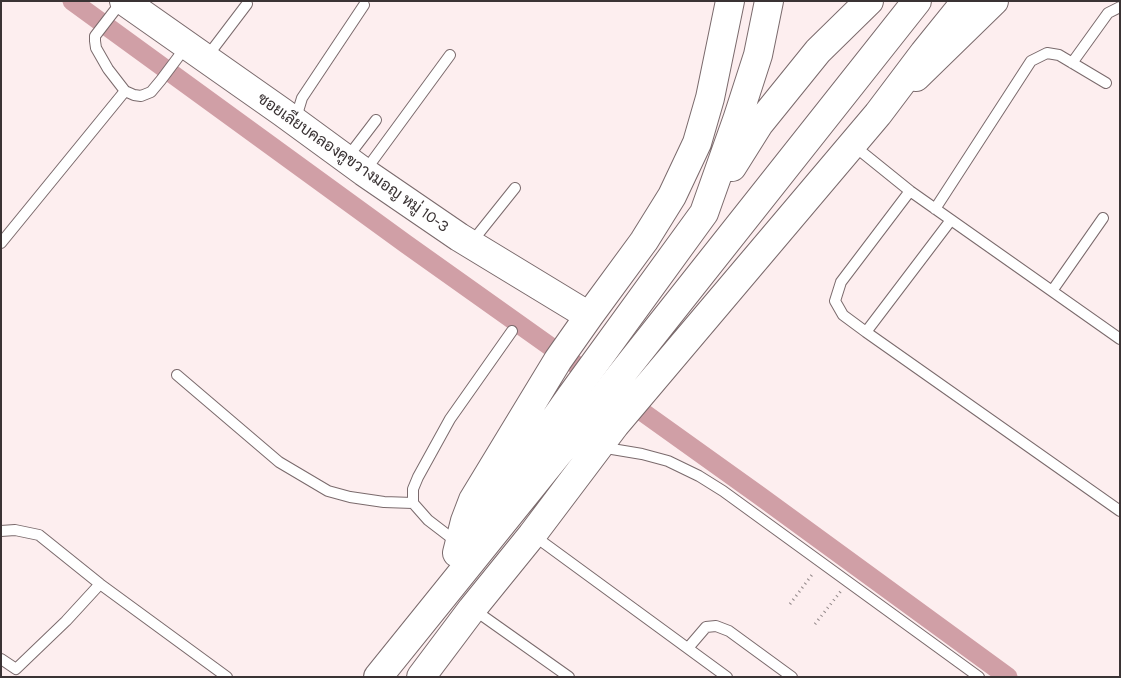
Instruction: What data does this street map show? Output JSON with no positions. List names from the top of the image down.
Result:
{
  "streets": {
    "main road": ["ซอยเลียบคลองคูขวางมอญ หมู่ 10-3"]
  }
}
